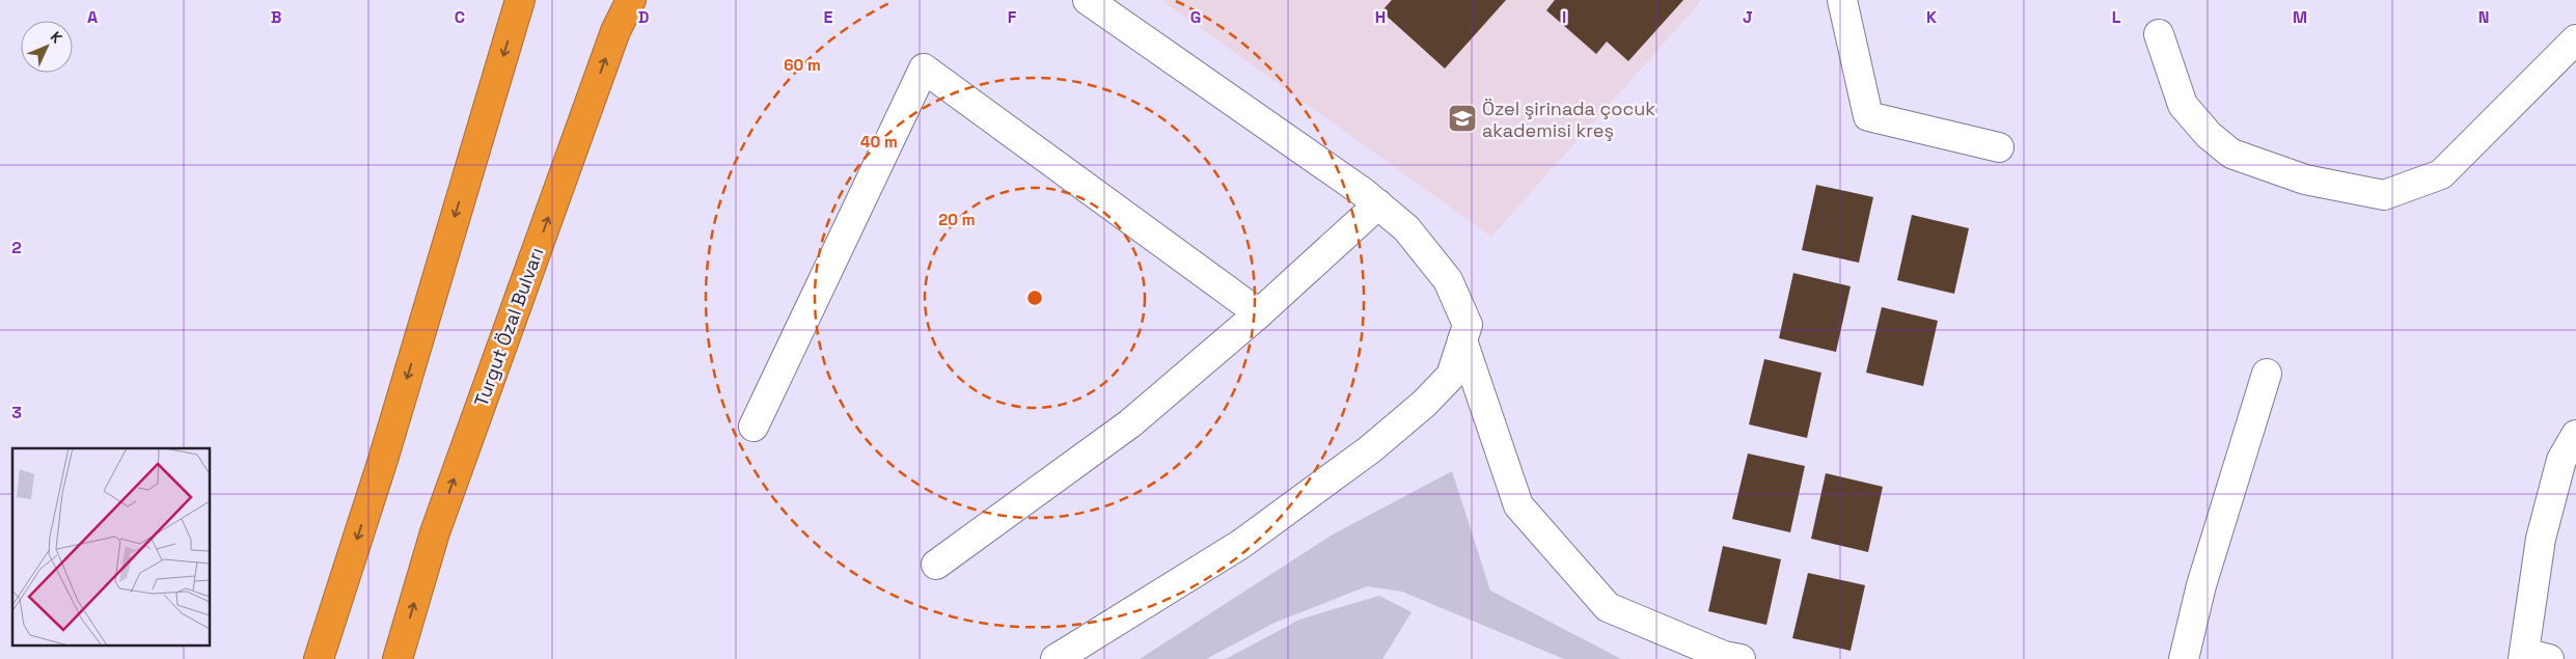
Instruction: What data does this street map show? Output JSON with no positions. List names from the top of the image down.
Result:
{
  "streets": {
    "highway": ["Turgut Özal Bulvarı"]
  },
  "places": {
    "school or university": ["Özel şirinada çocuk akademisi kreş"]
  },
  "north": "top right",
  "grid": {
    "columns": [
      "A",
      "B",
      "C",
      "D",
      "E",
      "F",
      "G",
      "H",
      "I",
      "J",
      "K",
      "L",
      "M",
      "N"
    ],
    "rows": ["2", "3"]
  },
  "rings": ["60 m", "40 m", "20 m"]
}
